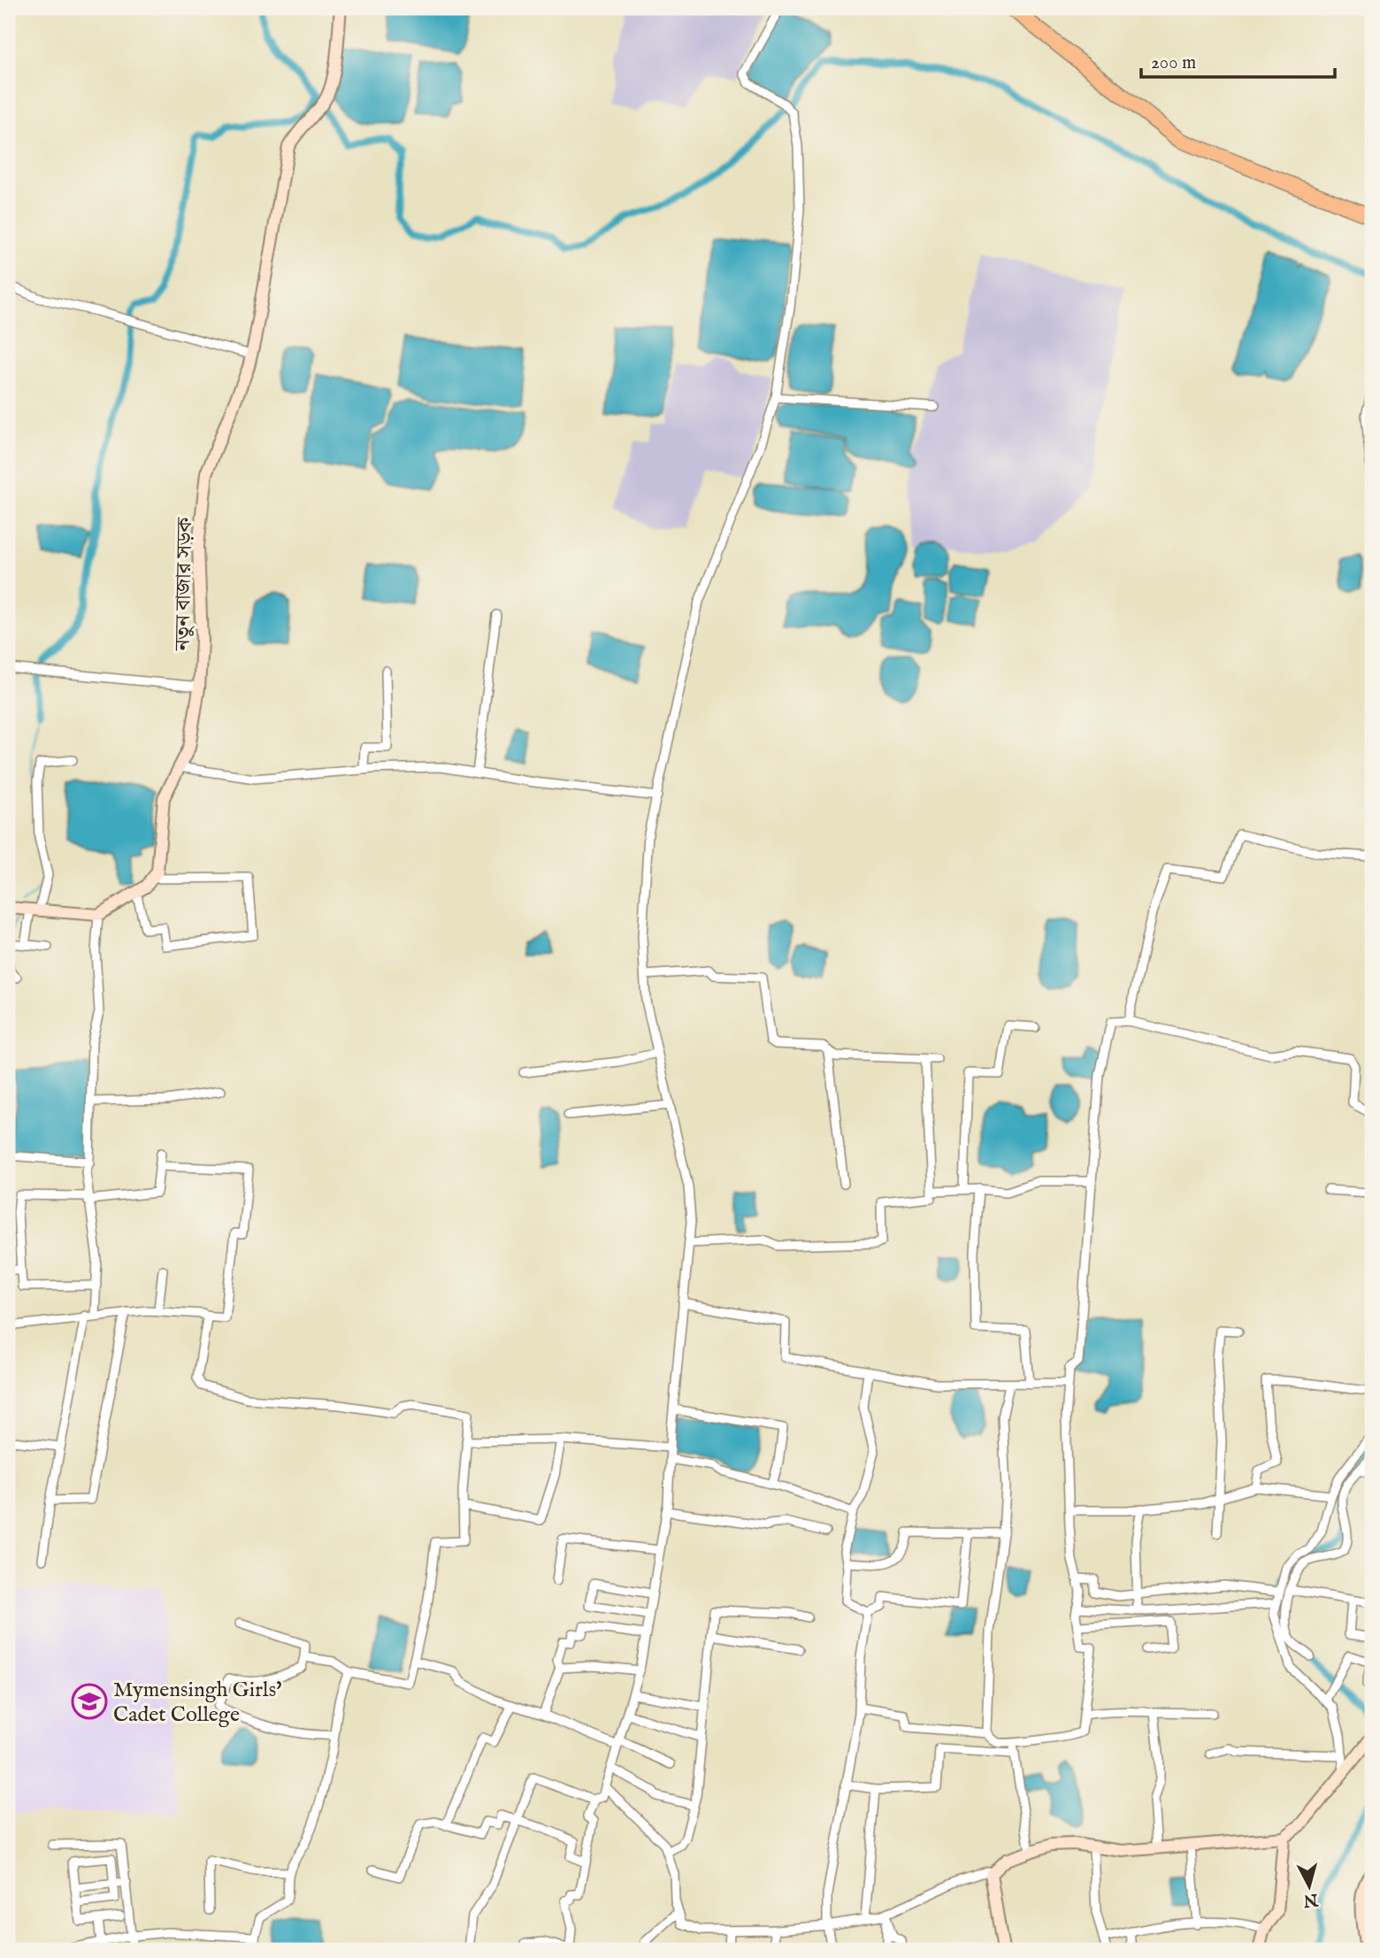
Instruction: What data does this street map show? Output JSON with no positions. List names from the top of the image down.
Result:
{
  "streets": {
    "street": ["নতুন বাজার সড়ক"]
  },
  "places": {
    "school or university": ["Mymensingh Girls' Cadet College"]
  },
  "scale_bar": "200 m",
  "north": "bottom"
}
